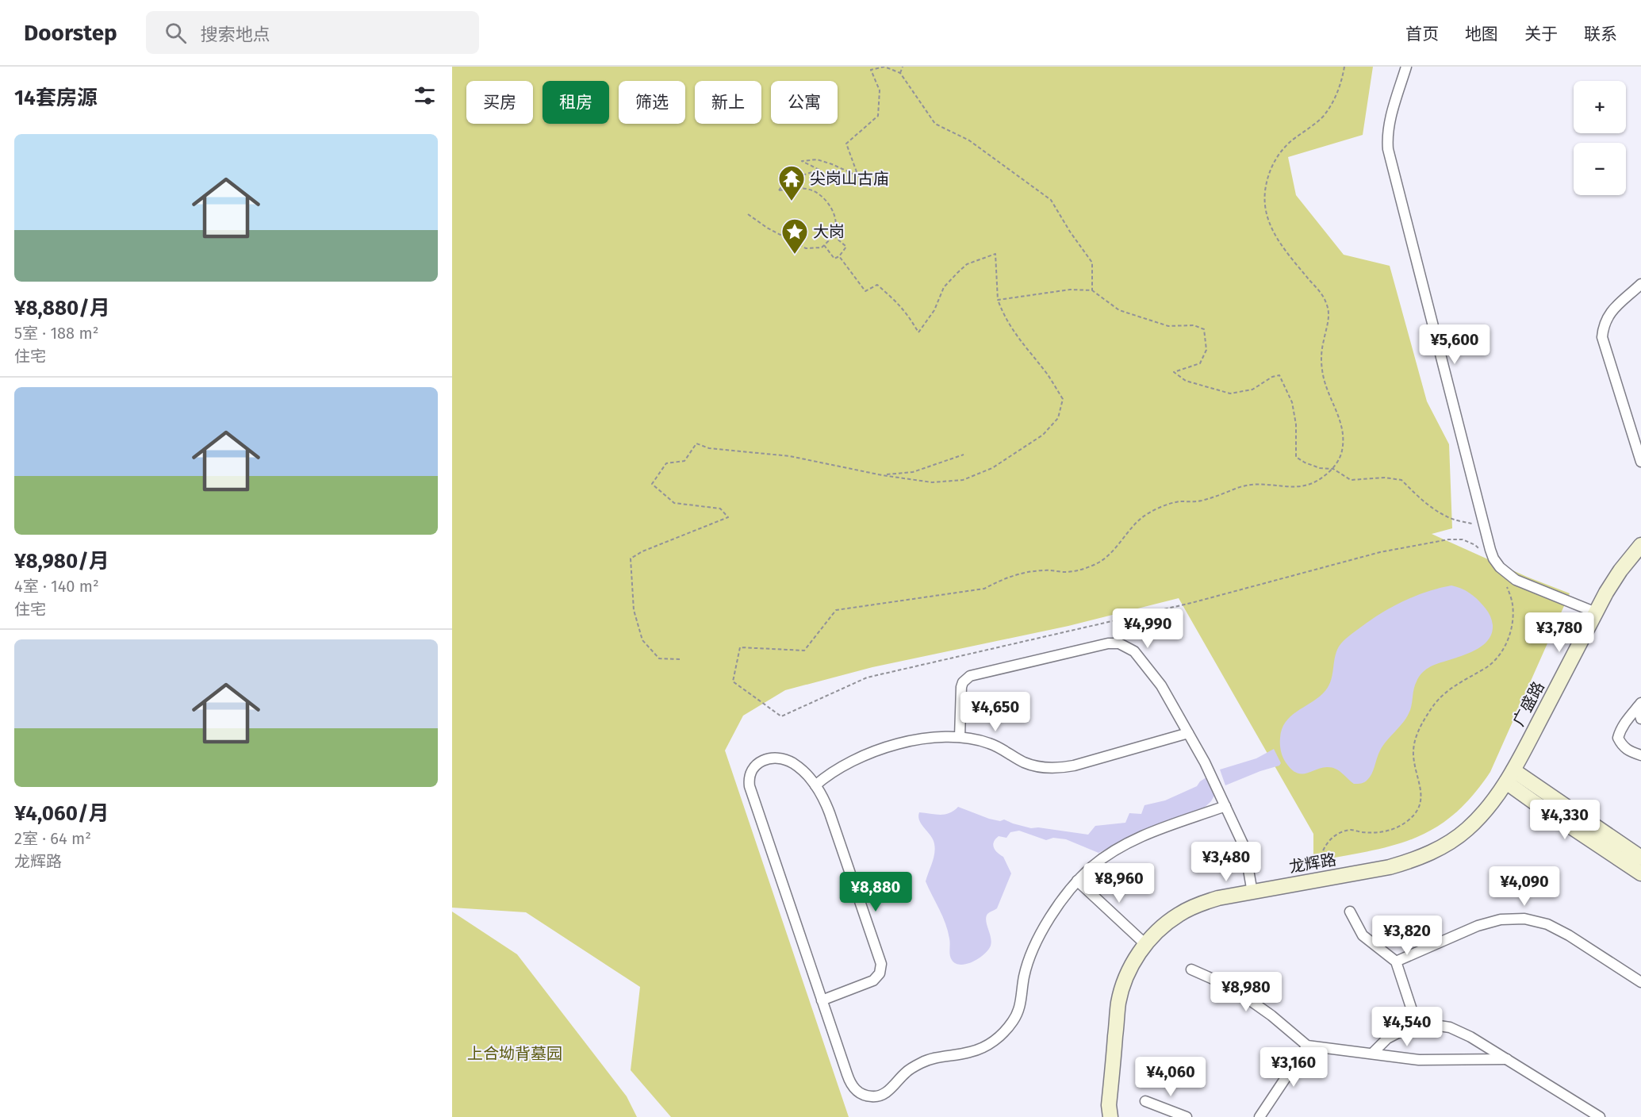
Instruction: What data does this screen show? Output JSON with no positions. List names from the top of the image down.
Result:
{
  "streets": {
    "street": ["广盛路", "龙辉路"]
  },
  "crossings": [
    ["广盛路", "龙辉路"]
  ],
  "parks": ["上合坳背墓园"],
  "places": {
    "temple": ["尖岗山古庙"],
    "place": ["大岗"]
  },
  "page": {
    "header": "Doorstep",
    "search": "搜索地点",
    "nav": [
      "首页",
      "地图",
      "关于",
      "联系"
    ],
    "heading": "14套房源",
    "map_buttons": ["+", "−"],
    "chip": [
      "买房",
      "租房",
      "筛选",
      "新上",
      "公寓"
    ],
    "list": [
      {
        "name": "¥8,880/月",
        "note": "5室 · 188 m² · 住宅"
      },
      {
        "name": "¥8,980/月",
        "note": "4室 · 140 m² · 住宅"
      },
      {
        "name": "¥4,060/月",
        "note": "2室 · 64 m² · 龙辉路"
      }
    ],
    "price": [
      "¥5,600",
      "¥4,990",
      "¥3,780",
      "¥4,650",
      "¥4,330",
      "¥3,480",
      "¥8,960",
      "¥4,090",
      "¥8,880",
      "¥3,820",
      "¥8,980",
      "¥4,540",
      "¥3,160",
      "¥4,060"
    ]
  }
}
